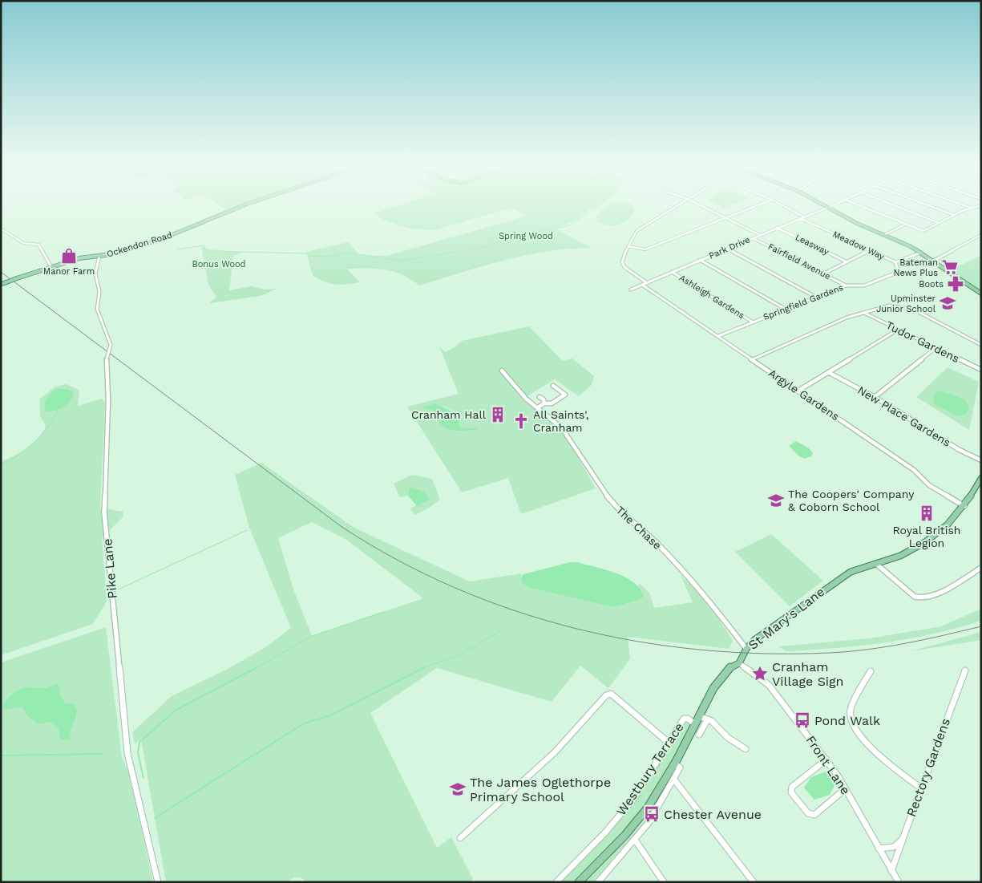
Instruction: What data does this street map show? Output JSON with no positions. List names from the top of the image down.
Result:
{
  "streets": {
    "main road": ["Ockendon Road", "St Mary's Lane"],
    "street": [
      "Leasway",
      "Meadow Way",
      "Park Drive",
      "Fairfield Avenue",
      "Ashleigh Gardens",
      "Springfield Gardens",
      "Tudor Gardens",
      "Argyle Gardens",
      "New Place Gardens",
      "The Chase",
      "Pike Lane",
      "Front Lane",
      "Rectory Gardens",
      "Westbury Terrace"
    ]
  },
  "crossings": [
    ["Ockendon Road", "Pike Lane"],
    ["Leasway", "Park Drive"],
    ["Meadow Way", "Park Drive"],
    ["Meadow Way", "Springfield Gardens"],
    ["Park Drive", "Fairfield Avenue"],
    ["Park Drive", "Ashleigh Gardens"],
    ["Park Drive", "Argyle Gardens"],
    ["Fairfield Avenue", "Springfield Gardens"],
    ["Ashleigh Gardens", "Springfield Gardens"],
    ["Springfield Gardens", "Argyle Gardens"],
    ["Argyle Gardens", "St Mary's Lane"],
    ["The Chase", "St Mary's Lane"],
    ["St Mary's Lane", "Front Lane"],
    ["St Mary's Lane", "Westbury Terrace"],
    ["Front Lane", "Rectory Gardens"]
  ],
  "parks": ["Spring Wood", "Bonus Wood"],
  "places": {
    "shop": ["Manor Farm"],
    "supermarket": ["Bateman News Plus"],
    "pharmacy": ["Boots"],
    "school or university": ["Upminster Junior School", "The Coopers' Company & Coborn School", "The James Oglethorpe Primary School"],
    "building": ["Cranham Hall", "Royal British Legion"],
    "church": ["All Saints', Cranham"],
    "place": ["Cranham Village Sign"],
    "bus stop": ["Pond Walk", "Chester Avenue"]
  }
}
